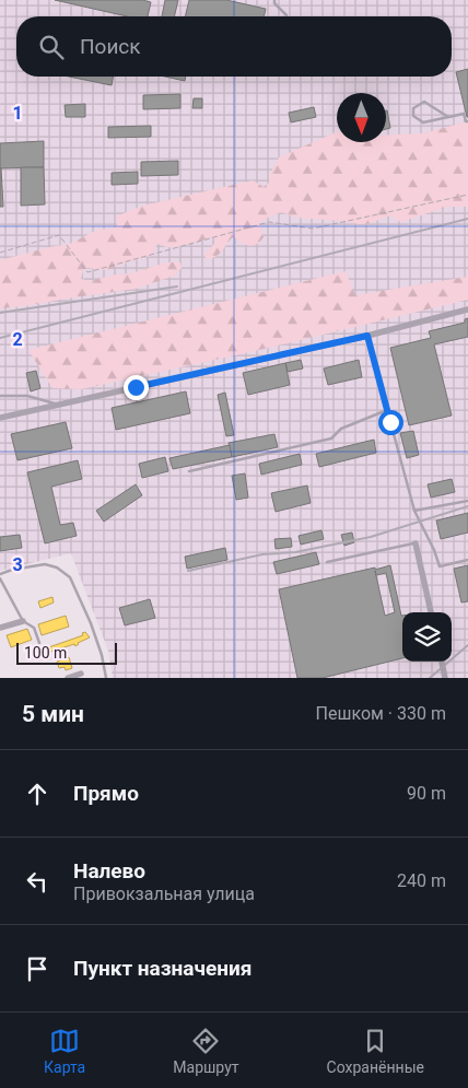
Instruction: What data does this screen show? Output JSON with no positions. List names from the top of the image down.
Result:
{
  "scale_bar": "100 m",
  "north": "bottom",
  "page": {
    "search": "Поиск",
    "scale": "100 m",
    "heading": ["5 мин", "Пешком · 330 m"],
    "list": [
      ["Прямо", "90 m"],
      ["Налево", "Привокзальная улица", "240 m"],
      "Пункт назначения"
    ],
    "nav": ["Карта", "Маршрут", "Сохранённые"]
  },
  "grid": {
    "rows": ["1", "2", "3"]
  }
}
